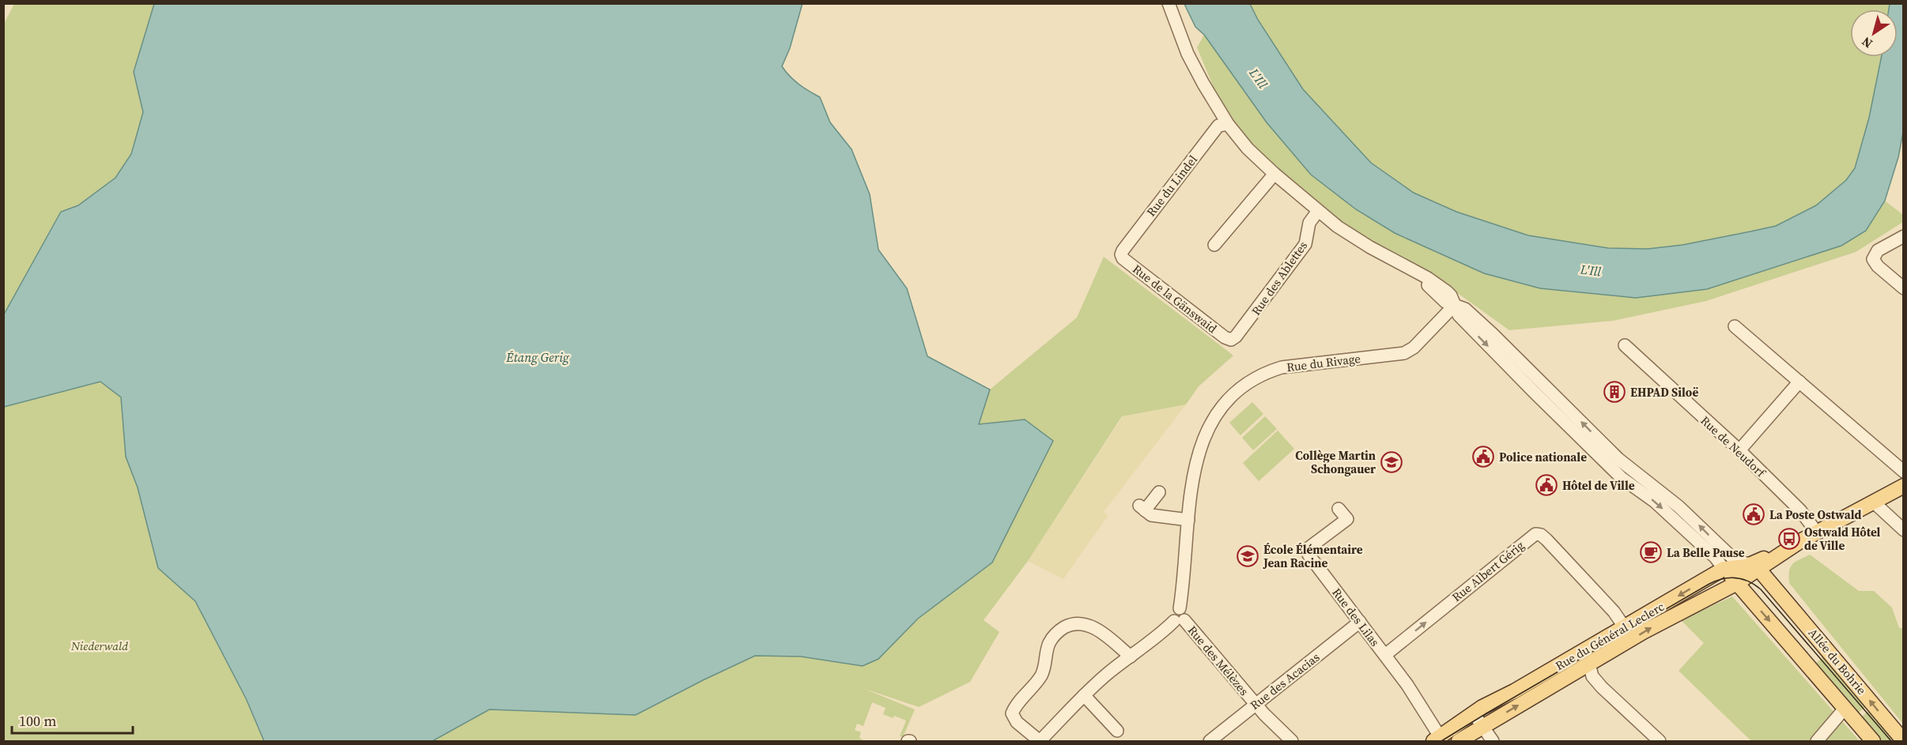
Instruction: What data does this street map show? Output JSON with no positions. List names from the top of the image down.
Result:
{
  "streets": {
    "main road": ["Rue du Général Leclerc", "Allée du Bohrie"],
    "street": [
      "Rue du Lindel",
      "Rue des Ablettes",
      "Rue de la Gänswaid",
      "Rue du Rivage",
      "Rue de Neudorf",
      "Rue Albert Gérig",
      "Rue des Lilas",
      "Rue des Mélèzes",
      "Rue des Acacias"
    ]
  },
  "crossings": [
    ["Rue du Lindel", "Rue de la Gänswaid"],
    ["Rue des Ablettes", "Rue de la Gänswaid"],
    ["Rue du Rivage", "Rue des Mélèzes"],
    ["Rue de Neudorf", "Rue du Général Leclerc"],
    ["Rue Albert Gérig", "Rue des Lilas"],
    ["Rue Albert Gérig", "Rue du Général Leclerc"],
    ["Rue des Lilas", "Rue du Général Leclerc"],
    ["Rue des Lilas", "Rue des Acacias"],
    ["Rue du Général Leclerc", "Allée du Bohrie"],
    ["Rue des Mélèzes", "Rue des Acacias"]
  ],
  "water": ["L'Ill", "Étang Gerig"],
  "parks": ["Niederwald"],
  "places": {
    "building": ["EHPAD Siloë"],
    "public building": ["Police nationale", "Hôtel de Ville", "La Poste Ostwald"],
    "school or university": ["Collège Martin Schongauer", "École Élémentaire Jean Racine"],
    "bus stop": ["Ostwald Hôtel de Ville"],
    "cafe": ["La Belle Pause"]
  },
  "scale_bar": "100 m",
  "north": "bottom left"
}
